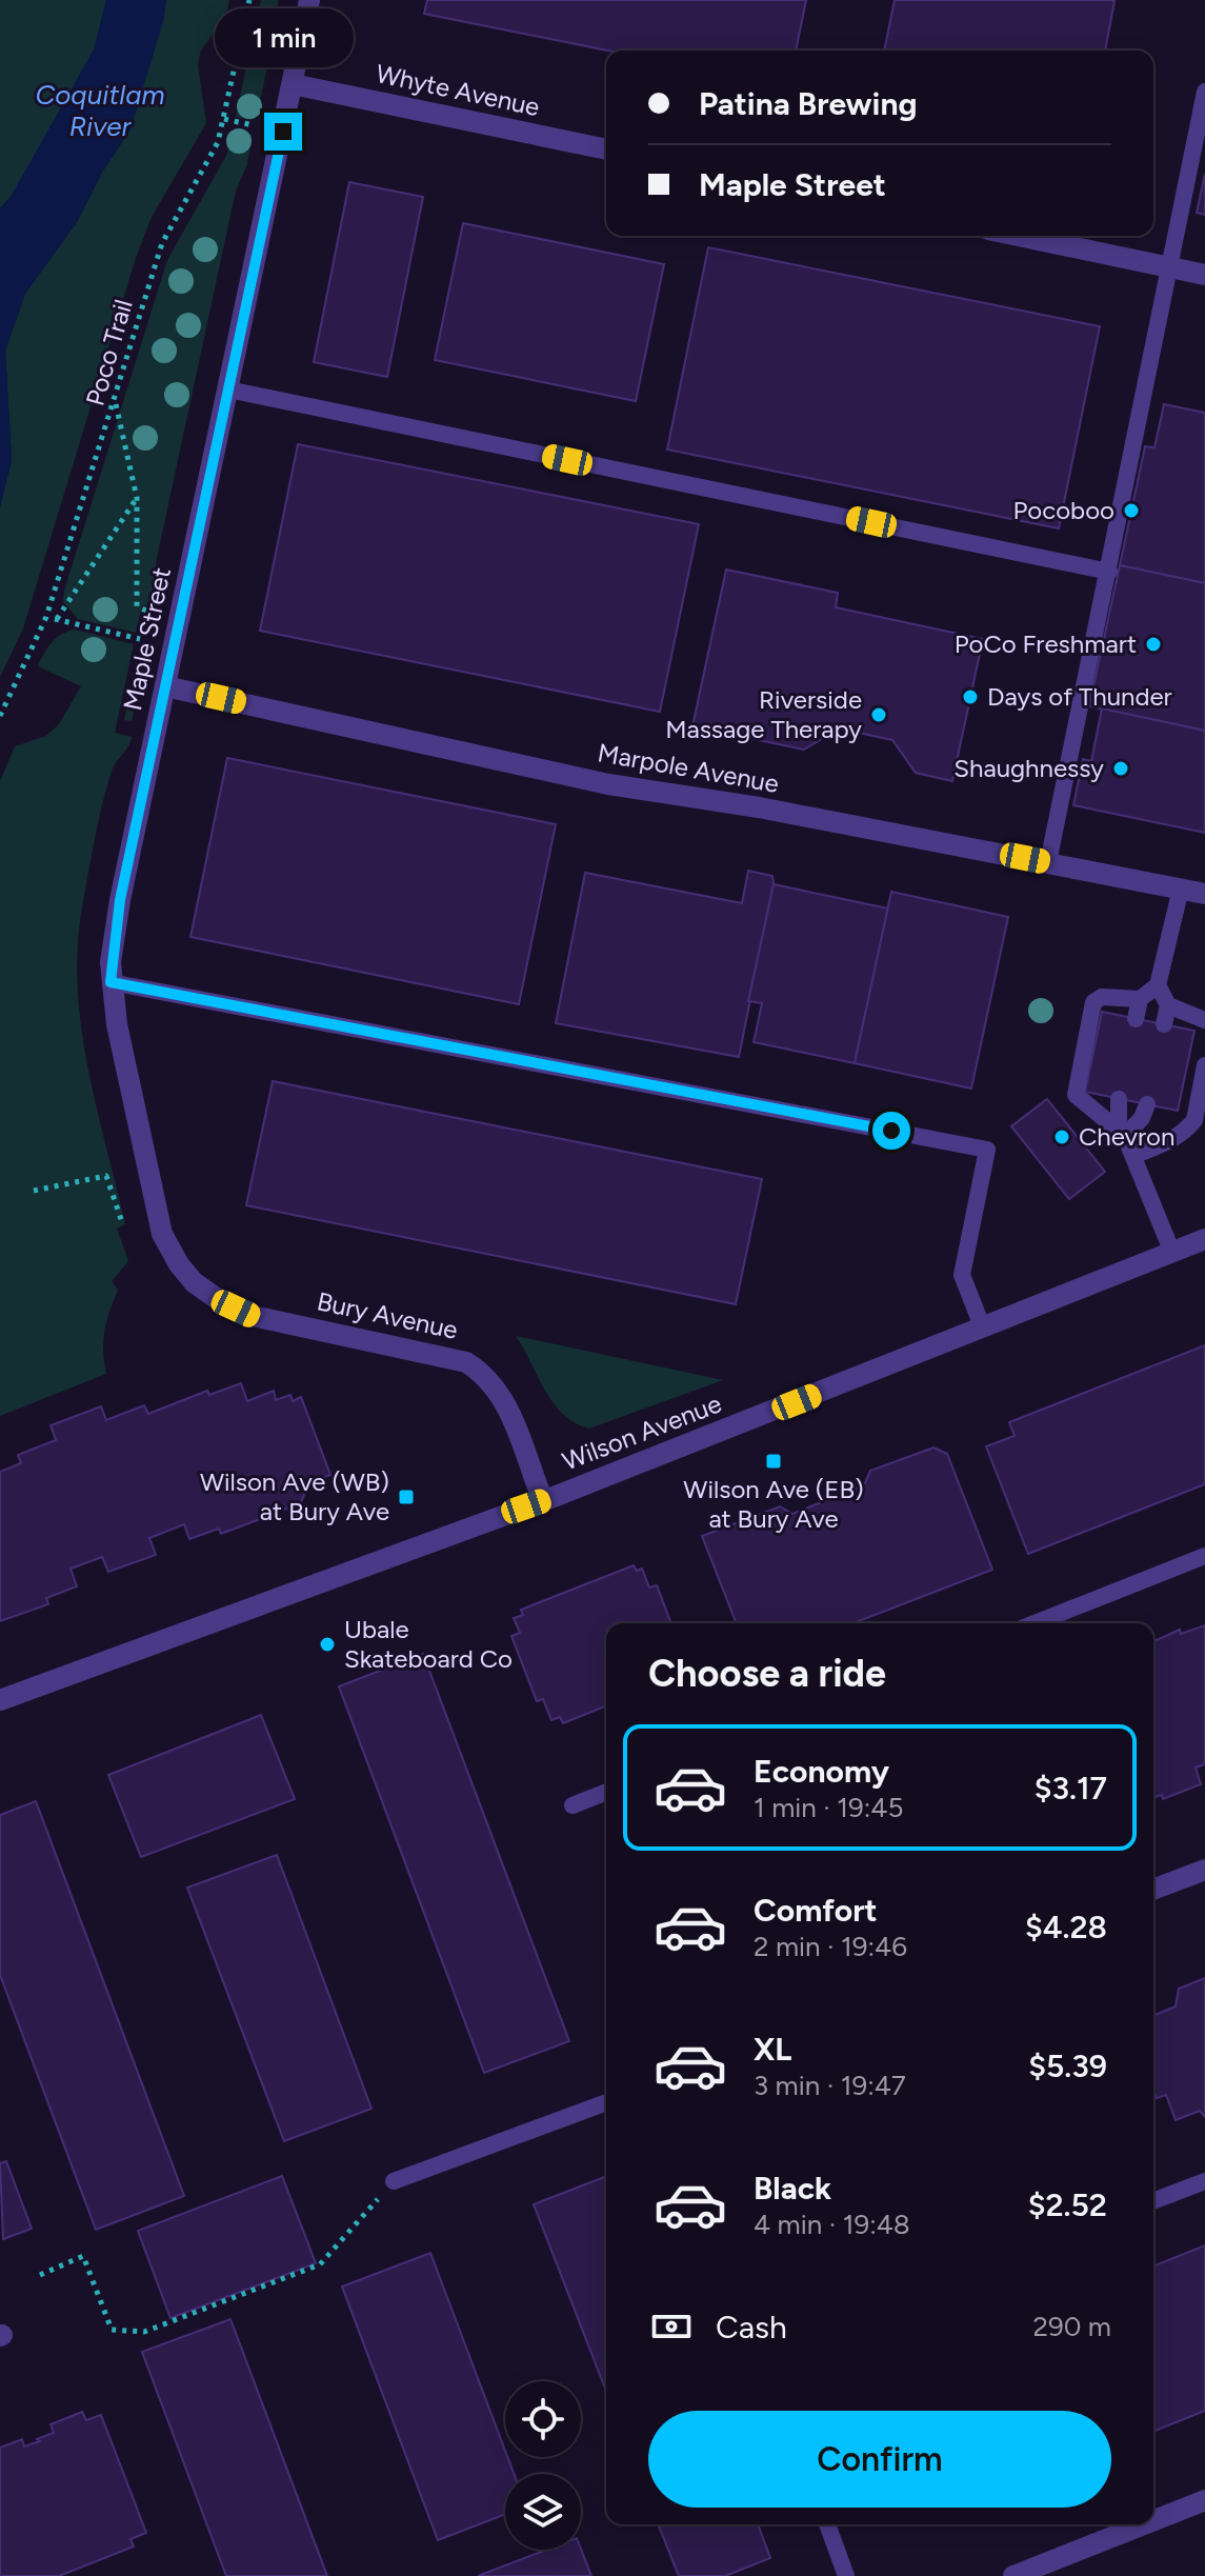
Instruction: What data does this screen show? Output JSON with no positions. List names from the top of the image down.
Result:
{
  "streets": {
    "street": [
      "Whyte Avenue",
      "Maple Street",
      "Marpole Avenue",
      "Bury Avenue",
      "Wilson Avenue"
    ],
    "path": ["Poco Trail"]
  },
  "crossings": [
    ["Whyte Avenue", "Maple Street"],
    ["Maple Street", "Marpole Avenue"],
    ["Maple Street", "Bury Avenue"],
    ["Bury Avenue", "Wilson Avenue"]
  ],
  "water": ["Coquitlam River"],
  "places": {
    "other": [
      "Pocoboo",
      "PoCo Freshmart",
      "Days of Thunder",
      "Riverside Massage Therapy",
      "Shaughnessy",
      "Chevron",
      "Ubale Skateboard Co"
    ],
    "transit": ["Wilson Ave (EB) at Bury Ave", "Wilson Ave (WB) at Bury Ave"]
  },
  "page": {
    "bubble": "1 min",
    "banner": ["Patina Brewing", "Maple Street"],
    "heading": "Choose a ride",
    "list": [
      {
        "name": "Economy",
        "note": "1 min · 19:45",
        "value": "$3.17"
      },
      {
        "name": "Comfort",
        "note": "2 min · 19:46",
        "value": "$4.28"
      },
      {
        "name": "XL",
        "note": "3 min · 19:47",
        "value": "$5.39"
      },
      {
        "name": "Black",
        "note": "4 min · 19:48",
        "value": "$2.52"
      }
    ],
    "pay": ["Cash", "290 m"],
    "buttons": "Confirm"
  }
}
